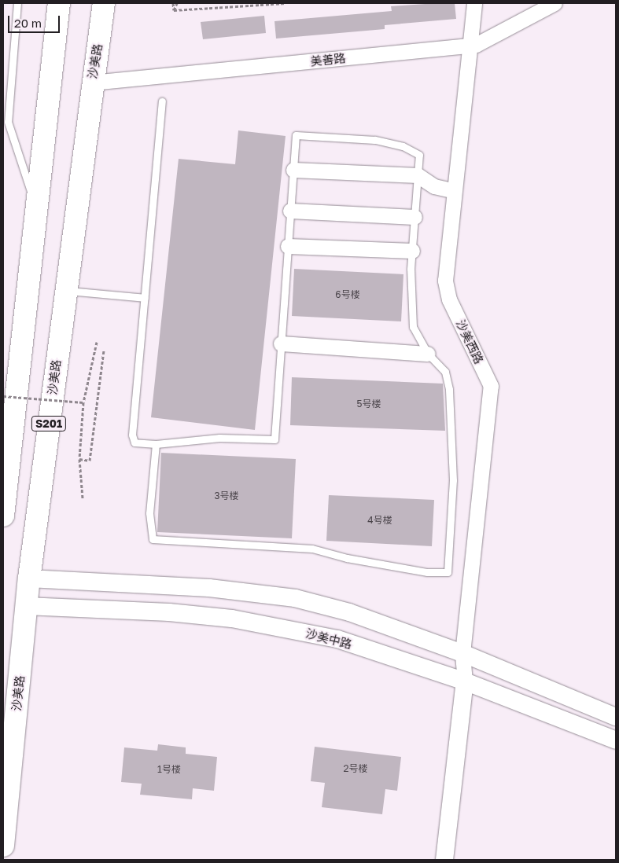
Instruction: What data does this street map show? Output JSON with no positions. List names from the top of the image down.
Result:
{
  "streets": {
    "main road": ["沙美路", "S201"],
    "street": ["美善路", "沙美西路", "沙美中路"]
  },
  "crossings": [
    ["美善路", "沙美路"],
    ["美善路", "沙美西路"],
    ["沙美路", "沙美中路"],
    ["沙美西路", "沙美中路"]
  ],
  "house_numbers": [
    "6号楼",
    "5号楼",
    "3号楼",
    "4号楼",
    "2号楼",
    "1号楼"
  ],
  "scale_bar": "20 m"
}
